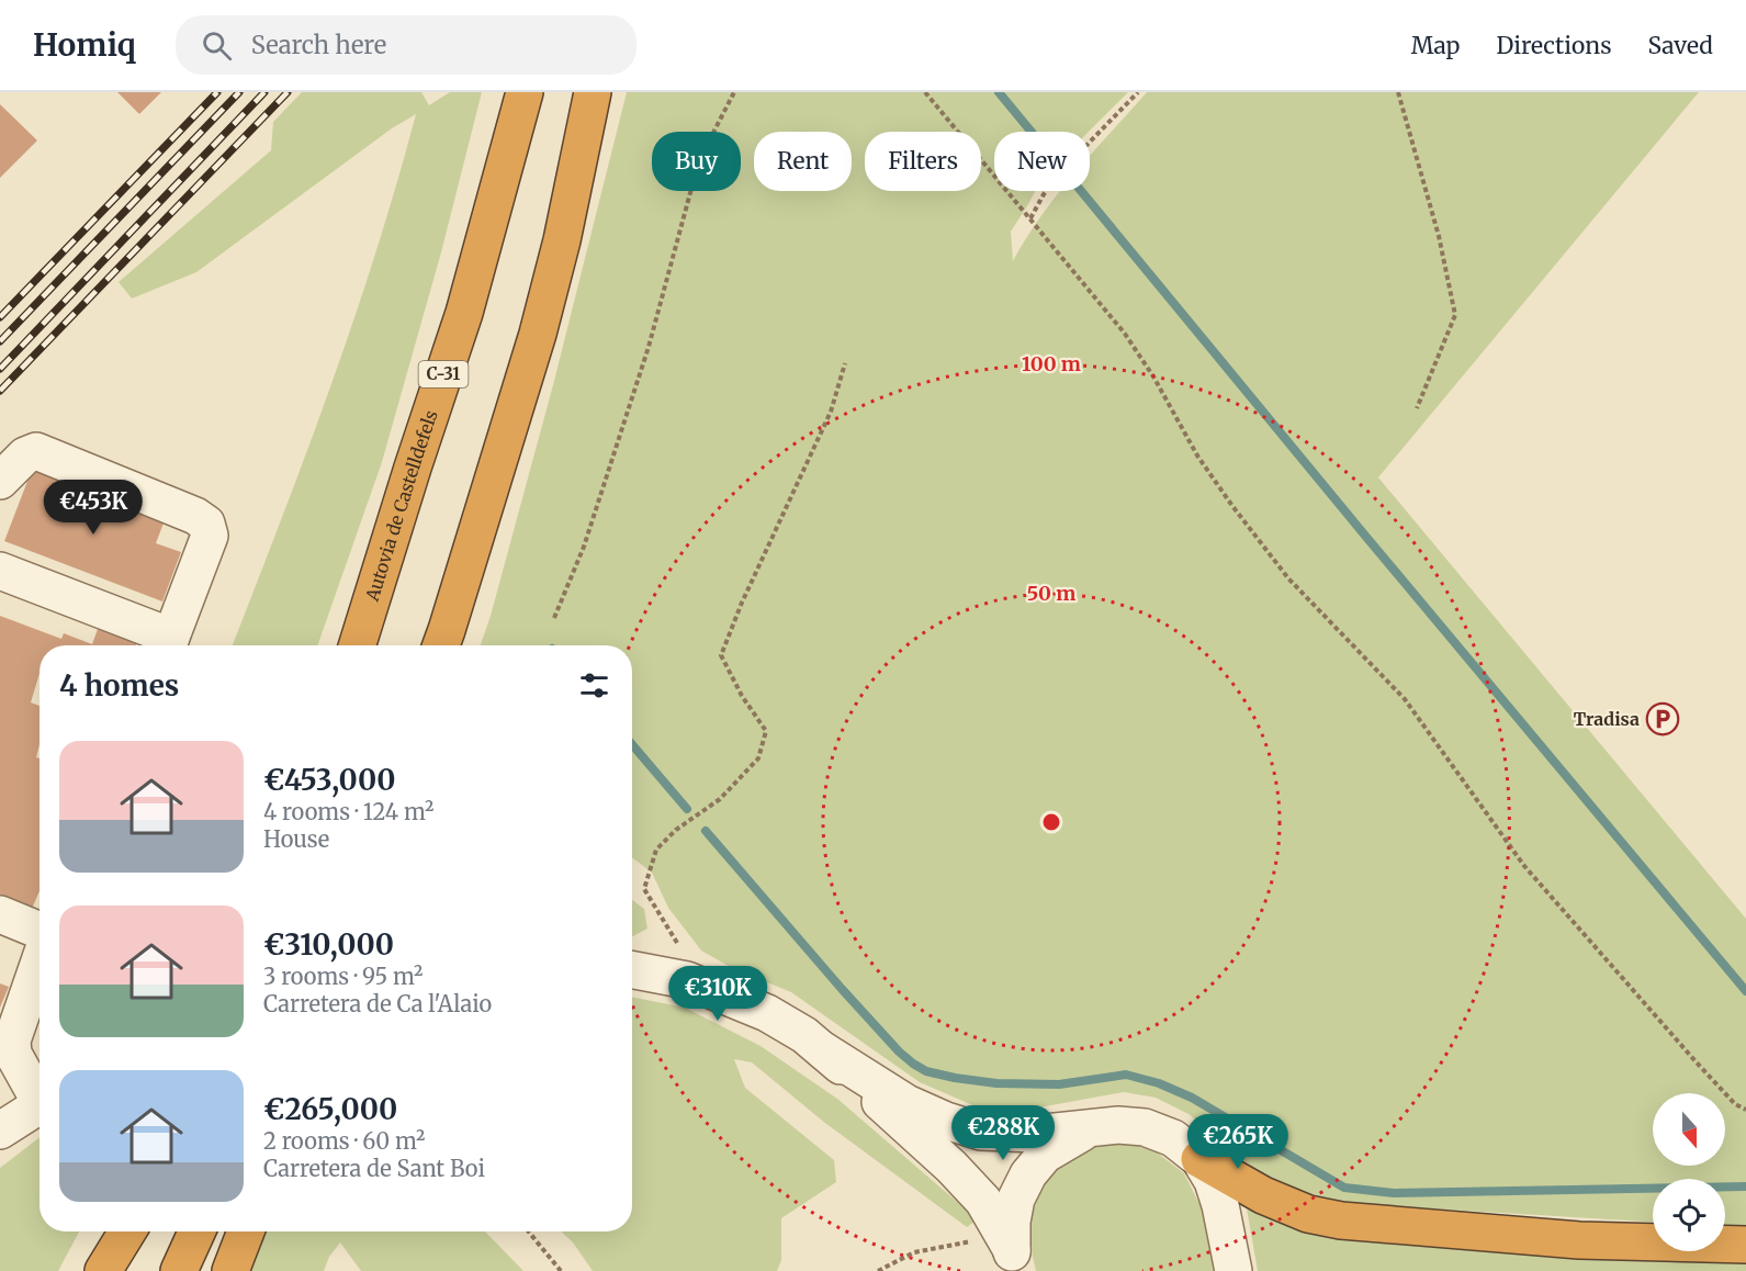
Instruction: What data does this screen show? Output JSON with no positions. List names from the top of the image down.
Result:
{
  "streets": {
    "highway": ["C-31", "Autovia de Castelldefels"]
  },
  "places": {
    "parking": ["Tradisa"]
  },
  "north": "bottom",
  "page": {
    "header": "Homiq",
    "search": "Search here",
    "nav": ["Map", "Directions", "Saved"],
    "chip": [
      "Buy",
      "Rent",
      "Filters",
      "New"
    ],
    "price": [
      "€453K",
      "€310K",
      "€288K",
      "€265K"
    ],
    "heading": "4 homes",
    "list": [
      {
        "name": "€453,000",
        "note": "4 rooms · 124 m² · House"
      },
      {
        "name": "€310,000",
        "note": "3 rooms · 95 m² · Carretera de Ca l'Alaio"
      },
      {
        "name": "€265,000",
        "note": "2 rooms · 60 m² · Carretera de Sant Boi"
      }
    ]
  },
  "rings": ["100 m", "50 m"]
}
